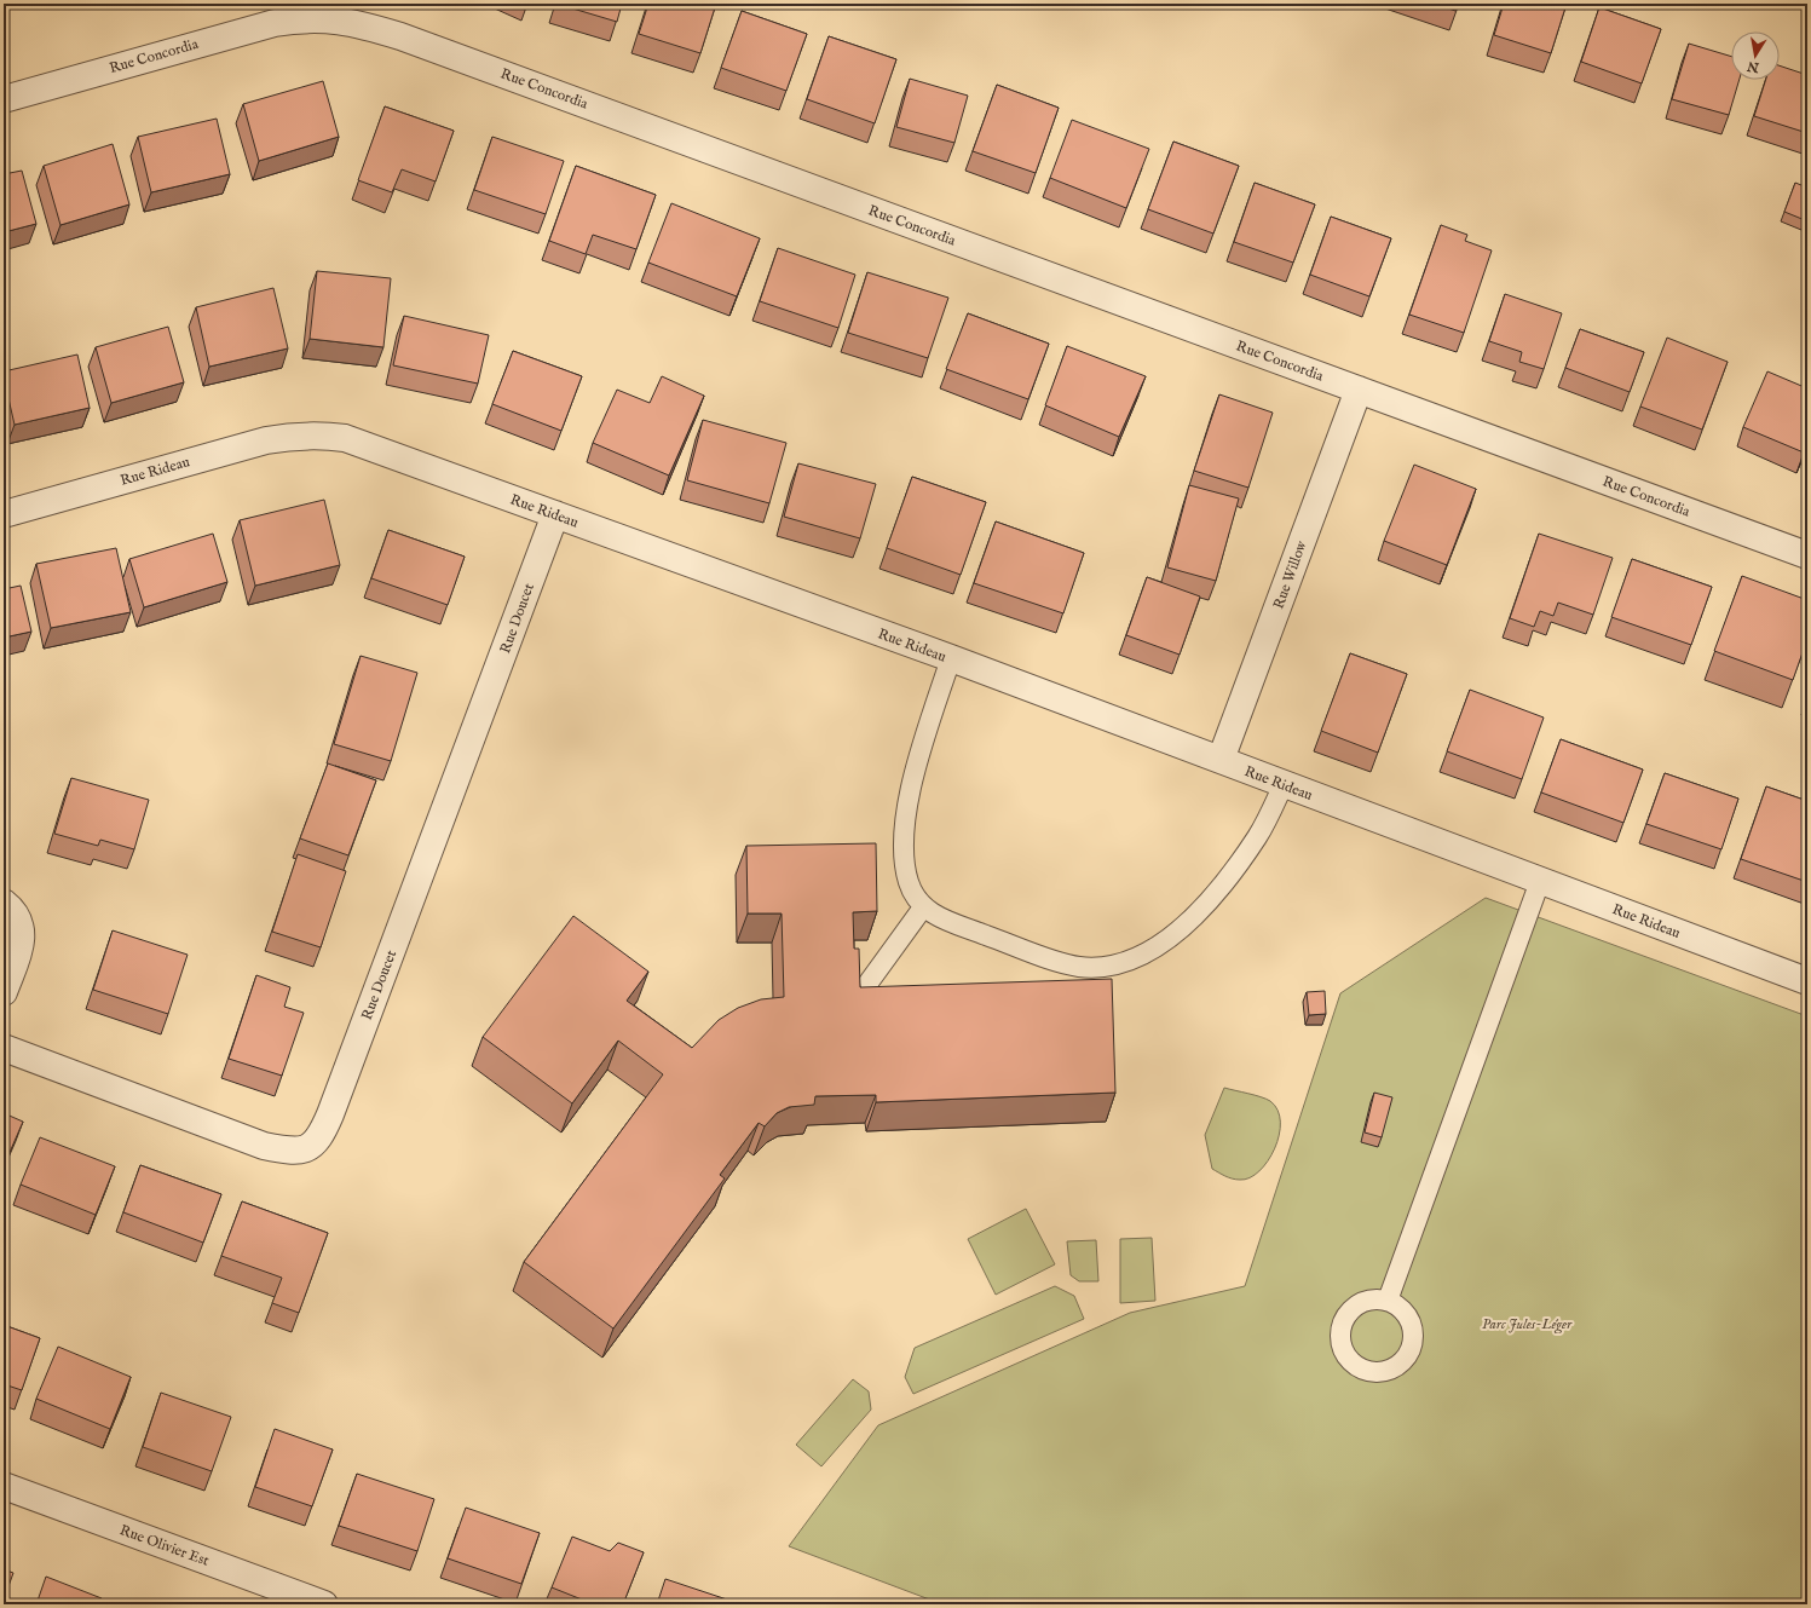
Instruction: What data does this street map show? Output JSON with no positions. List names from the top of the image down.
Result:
{
  "streets": {
    "street": [
      "Rue Concordia",
      "Rue Rideau",
      "Rue Willow",
      "Rue Doucet",
      "Rue Olivier Est"
    ]
  },
  "crossings": [
    ["Rue Concordia", "Rue Willow"],
    ["Rue Rideau", "Rue Willow"],
    ["Rue Rideau", "Rue Doucet"]
  ],
  "parks": ["Parc Jules-Léger"],
  "north": "bottom"
}
